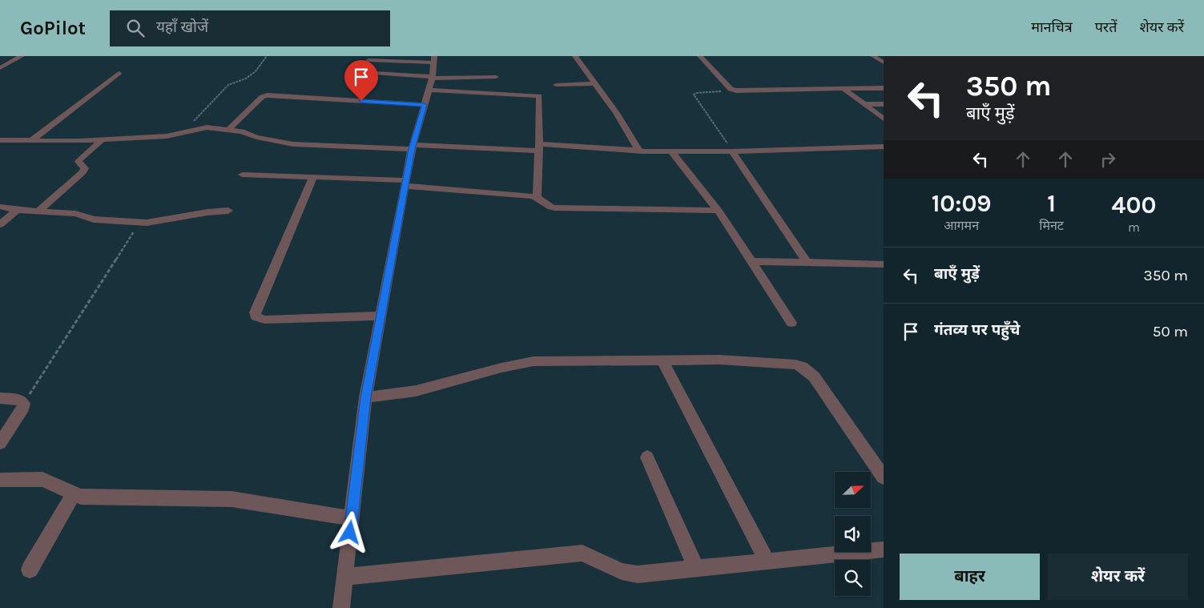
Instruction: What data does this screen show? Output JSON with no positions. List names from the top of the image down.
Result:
{
  "north": "top right",
  "page": {
    "header": "GoPilot",
    "search": "यहाँ खोजें",
    "nav": ["मानचित्र", "परतें", "शेयर करें"],
    "turn": ["350 m", "बाएँ मुड़ें"],
    "eta": [
      "10:09",
      "आगमन",
      "1",
      "मिनट",
      "400",
      "m"
    ],
    "list": [
      {
        "name": "बाएँ मुड़ें",
        "value": "350 m"
      },
      {
        "name": "गंतव्य पर पहुँचे",
        "value": "50 m"
      }
    ],
    "buttons": ["बाहर", "शेयर करें"]
  }
}
